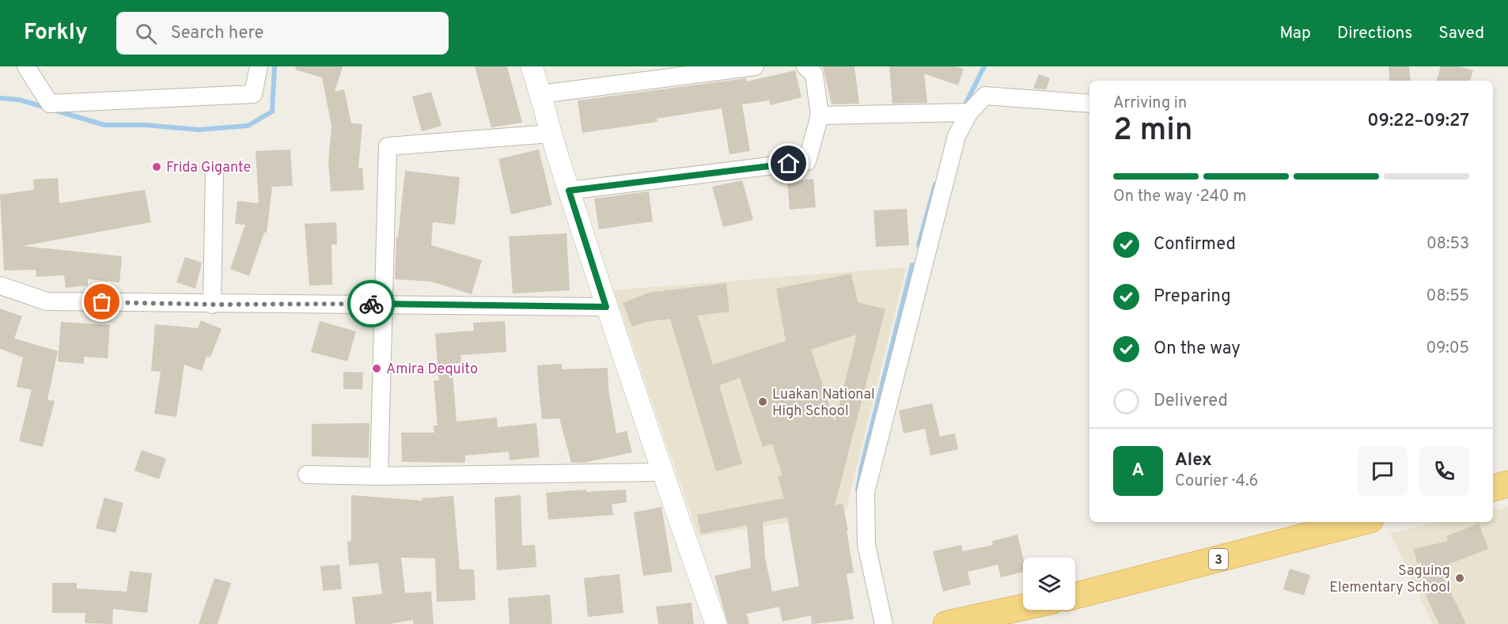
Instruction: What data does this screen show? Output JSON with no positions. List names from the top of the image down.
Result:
{
  "streets": {
    "highway": ["3"]
  },
  "places": [
    "Frida Gigante",
    "Amira Dequito",
    "Luakan National High School",
    "Saguing Elementary School"
  ],
  "page": {
    "header": "Forkly",
    "search": "Search here",
    "nav": ["Map", "Directions", "Saved"],
    "heading": ["2 min", "Arriving in", "09:22–09:27"],
    "panel": ["Alex", "Courier · 4.6"],
    "bar": "On the way · 240 m",
    "list": [
      ["Confirmed", "08:53"],
      ["Preparing", "08:55"],
      ["On the way", "09:05"],
      "Delivered"
    ],
    "round": "A"
  }
}
